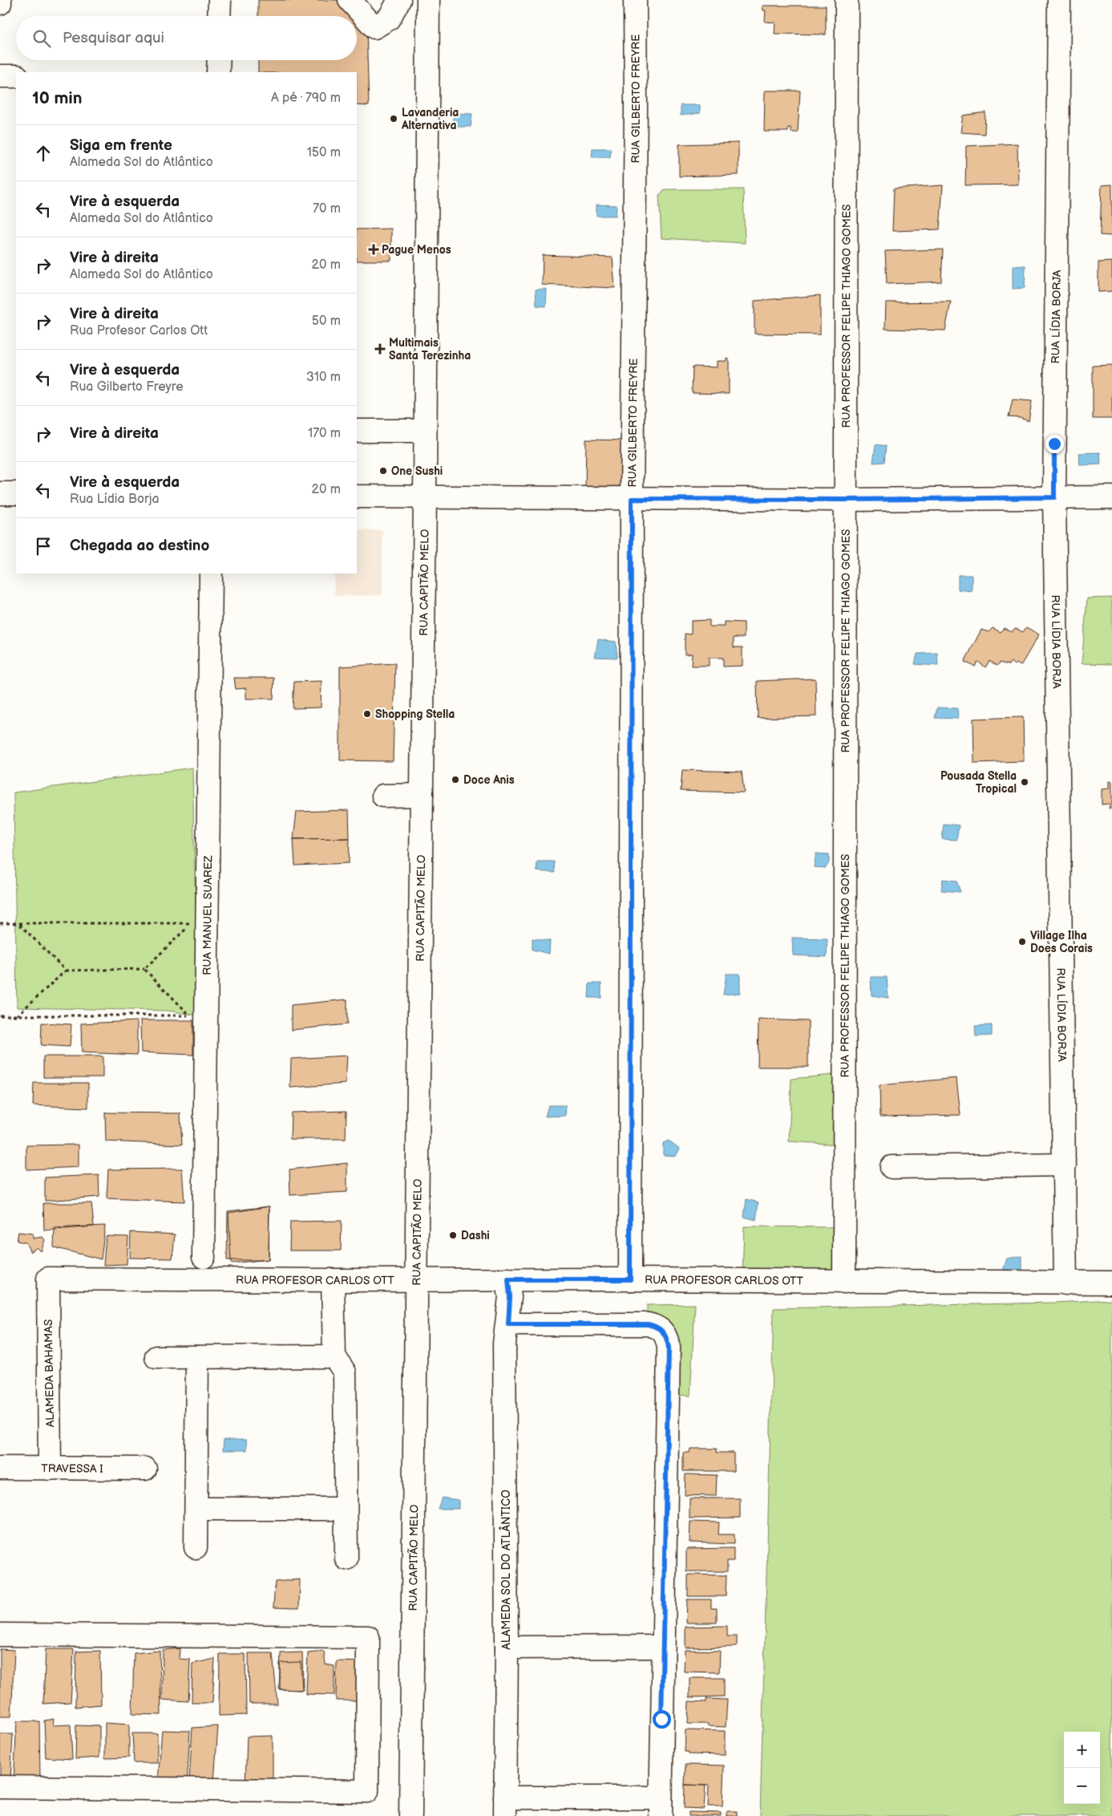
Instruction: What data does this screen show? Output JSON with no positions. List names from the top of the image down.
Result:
{
  "streets": {
    "street": [
      "RUA GILBERTO FREYRE",
      "RUA PROFESSOR FELIPE THIAGO GOMES",
      "RUA LÍDIA BORJA",
      "RUA CAPITÃO MELO",
      "RUA MANUEL SUAREZ",
      "RUA PROFESOR CARLOS OTT",
      "ALAMEDA BAHAMAS",
      "TRAVESSA I",
      "ALAMEDA SOL DO ATLÂNTICO"
    ]
  },
  "crossings": [
    ["RUA GILBERTO FREYRE", "RUA PROFESOR CARLOS OTT"],
    ["RUA PROFESSOR FELIPE THIAGO GOMES", "RUA PROFESOR CARLOS OTT"],
    ["RUA LÍDIA BORJA", "RUA PROFESOR CARLOS OTT"],
    ["RUA CAPITÃO MELO", "RUA PROFESOR CARLOS OTT"],
    ["RUA PROFESOR CARLOS OTT", "ALAMEDA BAHAMAS"],
    ["RUA PROFESOR CARLOS OTT", "ALAMEDA SOL DO ATLÂNTICO"],
    ["ALAMEDA BAHAMAS", "TRAVESSA I"]
  ],
  "places": {
    "other": [
      "Lavanderia Alternativa",
      "One Sushi",
      "Shopping Stella",
      "Doce Anis",
      "Pousada Stella Tropical",
      "Village Ilha Does Corais",
      "Dashi"
    ],
    "health": ["Pague Menos", "Multimais Santa Terezinha"]
  },
  "page": {
    "search": "Pesquisar aqui",
    "heading": ["10 min", "A pé · 790 m"],
    "list": [
      ["Siga em frente", "Alameda Sol do Atlântico", "150 m"],
      ["Vire à esquerda", "Alameda Sol do Atlântico", "70 m"],
      ["Vire à direita", "Alameda Sol do Atlântico", "20 m"],
      ["Vire à direita", "Rua Profesor Carlos Ott", "50 m"],
      ["Vire à esquerda", "Rua Gilberto Freyre", "310 m"],
      ["Vire à direita", "170 m"],
      ["Vire à esquerda", "Rua Lídia Borja", "20 m"],
      "Chegada ao destino"
    ],
    "map_buttons": ["+", "−"]
  }
}
